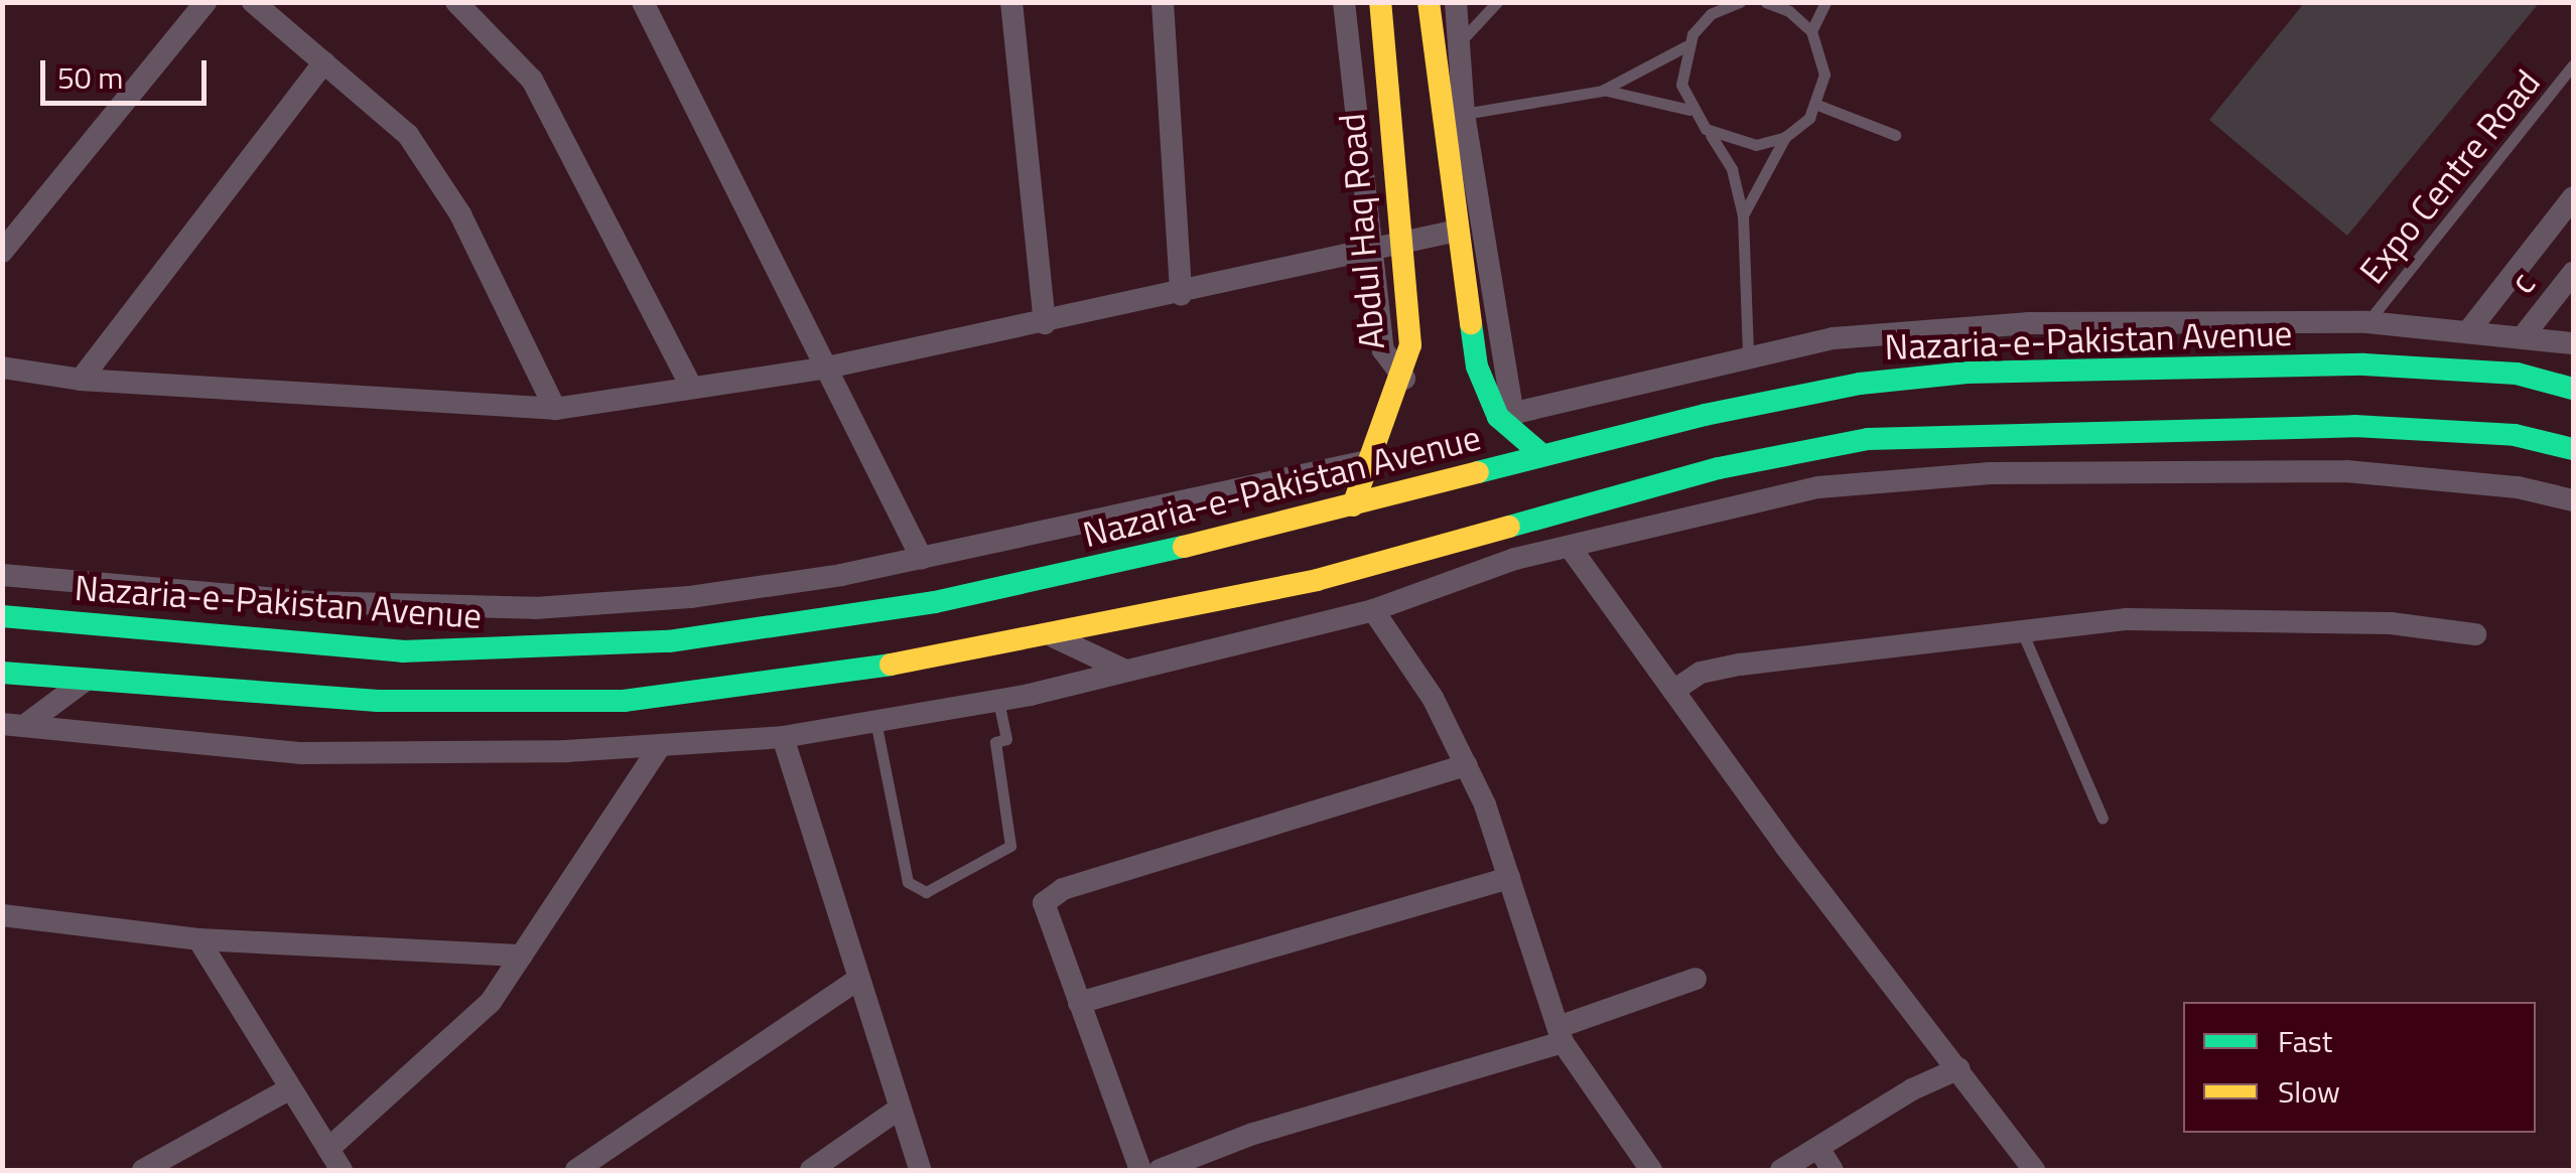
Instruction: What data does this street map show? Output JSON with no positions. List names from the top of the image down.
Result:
{
  "streets": {
    "main road": ["Abdul Haq Road", "Nazaria-e-Pakistan Avenue"],
    "street": ["c"],
    "lane": ["Expo Centre Road"]
  },
  "crossings": [
    ["Abdul Haq Road", "Nazaria-e-Pakistan Avenue"]
  ],
  "legend": ["Fast", "Slow"],
  "scale_bar": "50 m"
}
